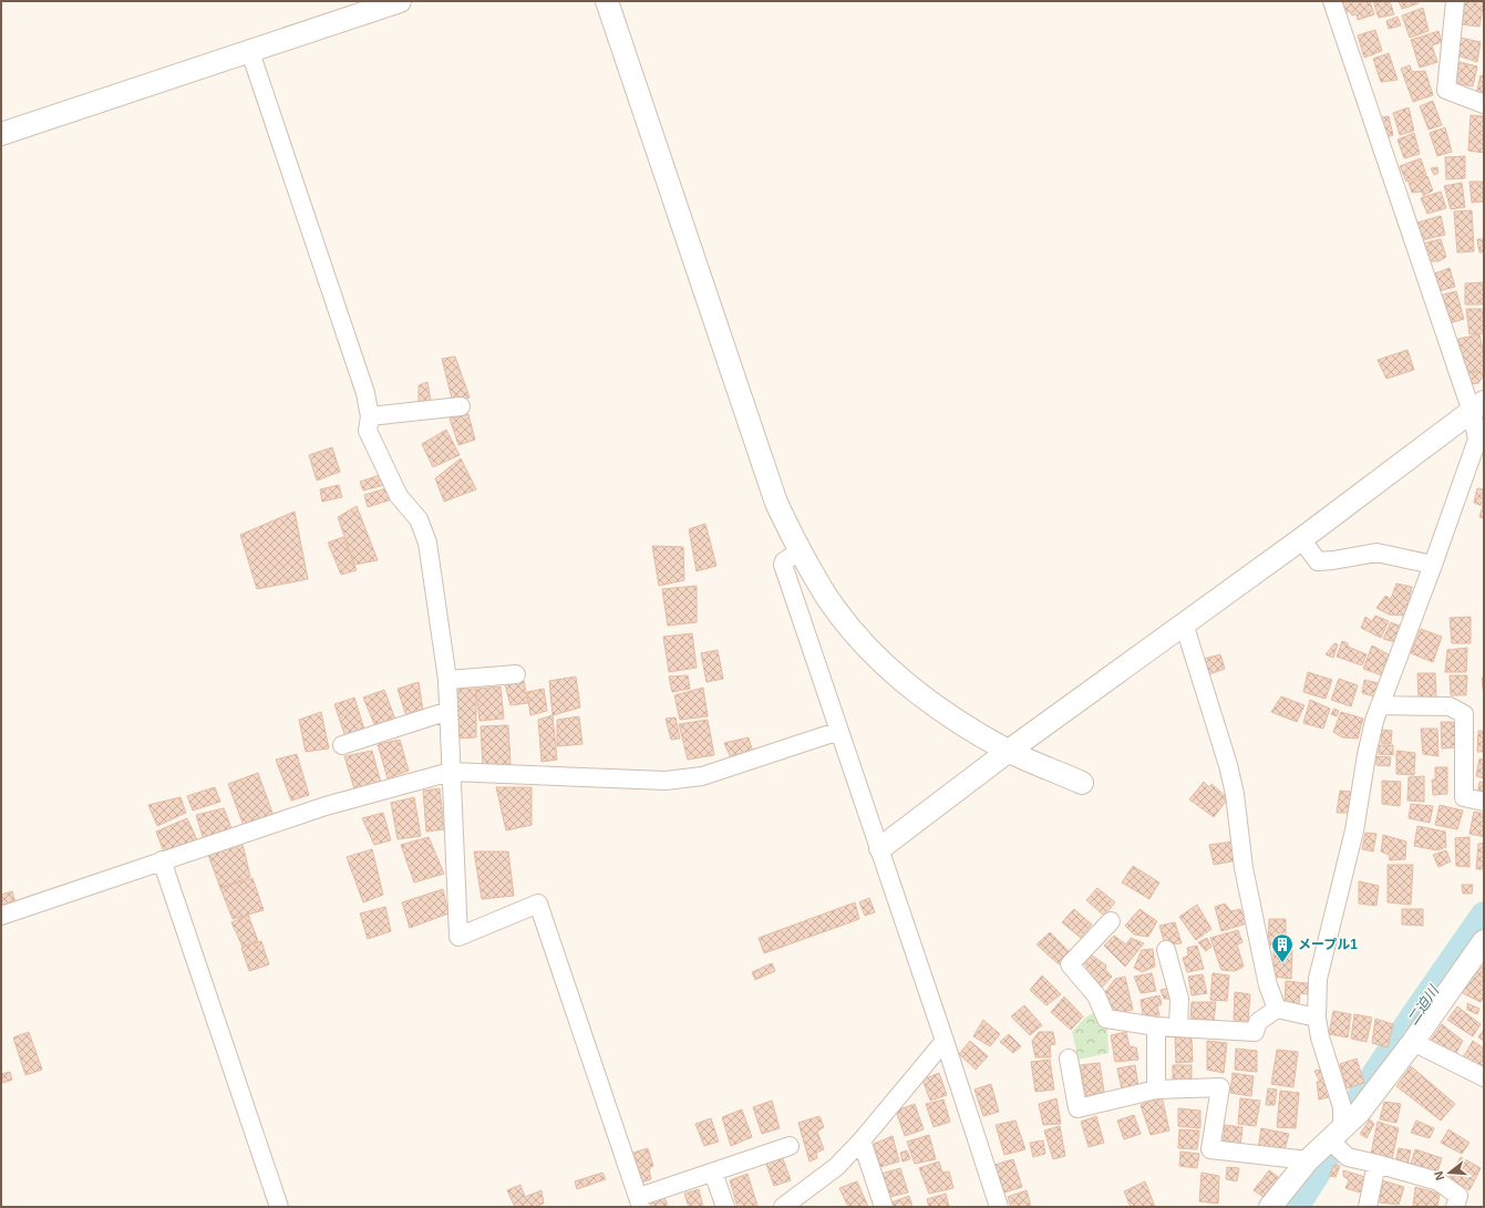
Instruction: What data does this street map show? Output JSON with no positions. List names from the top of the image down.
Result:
{
  "water": ["二迫川"],
  "places": {
    "building": ["メープル1"]
  },
  "north": "left"
}
